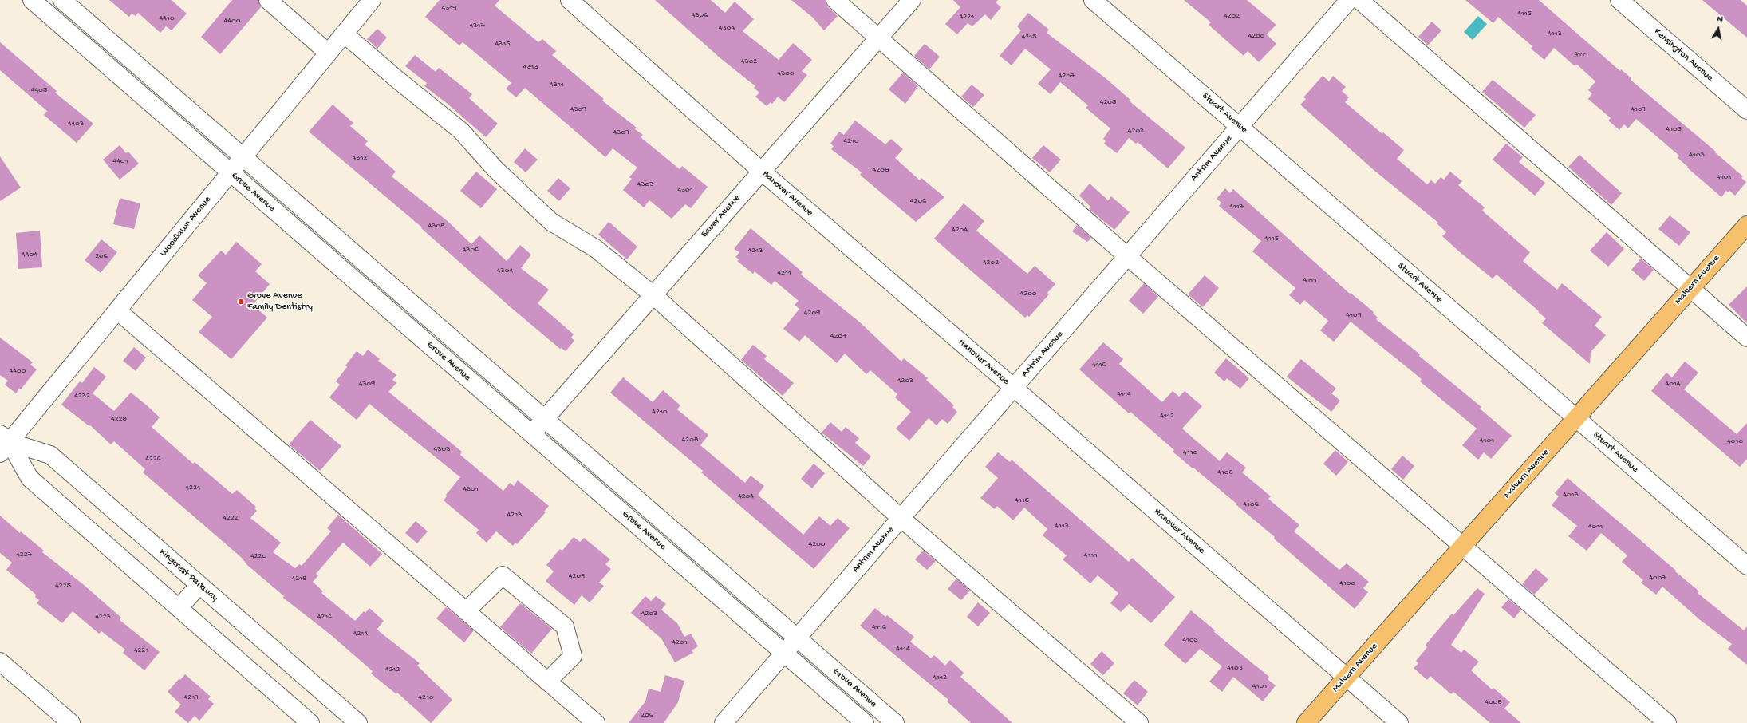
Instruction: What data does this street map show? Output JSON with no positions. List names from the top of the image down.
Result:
{
  "streets": {
    "main road": ["Malvern Avenue"],
    "street": [
      "Kensington Avenue",
      "Stuart Avenue",
      "Antrim Avenue",
      "Grove Avenue",
      "Hanover Avenue",
      "Sauer Avenue",
      "Woodlawn Avenue",
      "Kingcrest Parkway"
    ]
  },
  "crossings": [
    ["Stuart Avenue", "Antrim Avenue"],
    ["Stuart Avenue", "Malvern Avenue"],
    ["Antrim Avenue", "Grove Avenue"],
    ["Antrim Avenue", "Hanover Avenue"],
    ["Grove Avenue", "Sauer Avenue"],
    ["Grove Avenue", "Woodlawn Avenue"],
    ["Hanover Avenue", "Sauer Avenue"],
    ["Hanover Avenue", "Malvern Avenue"],
    ["Woodlawn Avenue", "Kingcrest Parkway"]
  ],
  "places": ["Grove Avenue Family Dentistry"],
  "house_numbers": [
    "4319",
    "4115",
    "4306",
    "4202",
    "4221",
    "4410",
    "4400",
    "4317",
    "4304",
    "4113",
    "4200",
    "4215",
    "4315",
    "4111",
    "4302",
    "4313",
    "4300",
    "4207",
    "4311",
    "4405",
    "4205",
    "4309",
    "4107",
    "4403",
    "4105",
    "4203",
    "4307",
    "4210",
    "4103",
    "4312",
    "4401",
    "4208",
    "4101",
    "4303",
    "4301",
    "4206",
    "4117",
    "4308",
    "4204",
    "4115",
    "4306",
    "4213",
    "4404",
    "206",
    "4202",
    "4304",
    "4211",
    "4111",
    "4200",
    "4209",
    "4109",
    "4207",
    "4116",
    "4400",
    "4203",
    "4309",
    "4014",
    "4114",
    "4232",
    "4210",
    "4112",
    "4228",
    "4208",
    "4101",
    "4010",
    "4303",
    "4110",
    "4226",
    "4108",
    "4224",
    "4301",
    "4013",
    "4204",
    "4115",
    "4106",
    "4213",
    "4222",
    "4113",
    "4011",
    "4200",
    "4227",
    "4111",
    "4220",
    "4209",
    "4007",
    "4218",
    "4100",
    "4225",
    "4203",
    "4223",
    "4216",
    "4116",
    "4214",
    "4105",
    "4201",
    "4114",
    "4221",
    "4103",
    "4212",
    "4112",
    "4101",
    "4217",
    "4210",
    "4008",
    "206"
  ],
  "north": "top"
}
